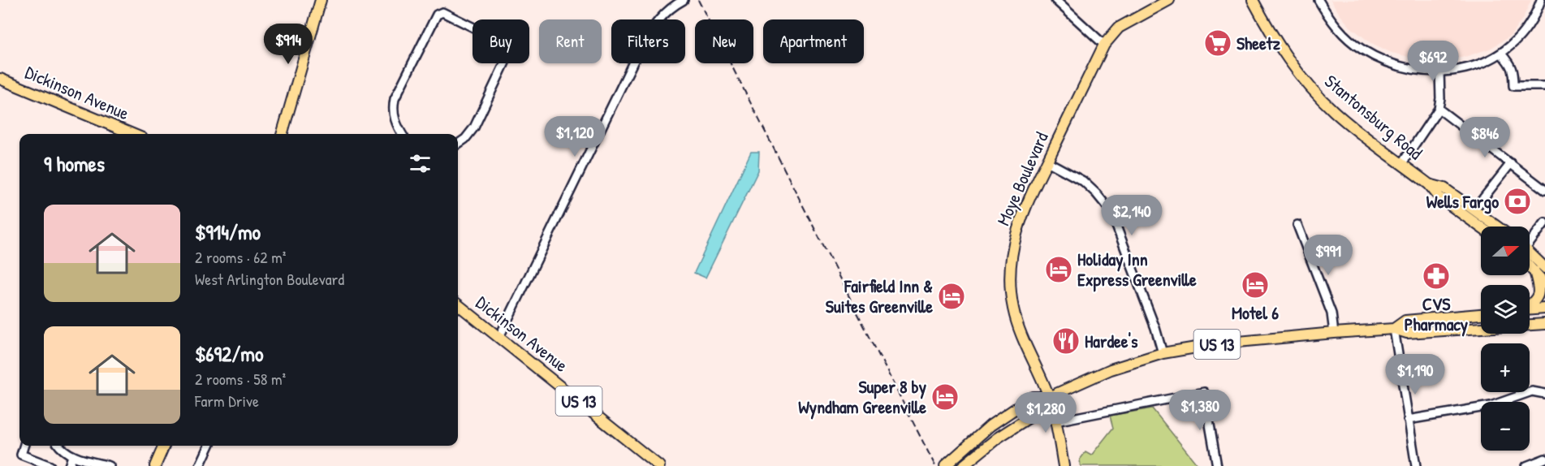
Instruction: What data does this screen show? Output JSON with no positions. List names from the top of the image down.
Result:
{
  "streets": {
    "main road": [
      "Dickinson Avenue",
      "Stantonsburg Road",
      "Moye Boulevard",
      "US 13"
    ]
  },
  "crossings": [
    ["Moye Boulevard", "US 13"]
  ],
  "places": {
    "supermarket": ["Sheetz"],
    "bank": ["Wells Fargo"],
    "hotel": [
      "Holiday Inn Express Greenville",
      "Motel 6",
      "Fairfield Inn & Suites Greenville",
      "Super 8 by Wyndham Greenville"
    ],
    "pharmacy": ["CVS Pharmacy"],
    "restaurant": ["Hardee's"]
  },
  "north": "right",
  "page": {
    "chip": [
      "Buy",
      "Rent",
      "Filters",
      "New",
      "Apartment"
    ],
    "price": [
      "$914",
      "$692",
      "$1,120",
      "$846",
      "$2,140",
      "$991",
      "$1,190",
      "$1,380",
      "$1,280"
    ],
    "heading": "9 homes",
    "list": [
      {
        "name": "$914/mo",
        "note": "2 rooms · 62 m² · West Arlington Boulevard"
      },
      {
        "name": "$692/mo",
        "note": "2 rooms · 58 m² · Farm Drive"
      }
    ],
    "map_buttons": ["+", "−"]
  }
}
